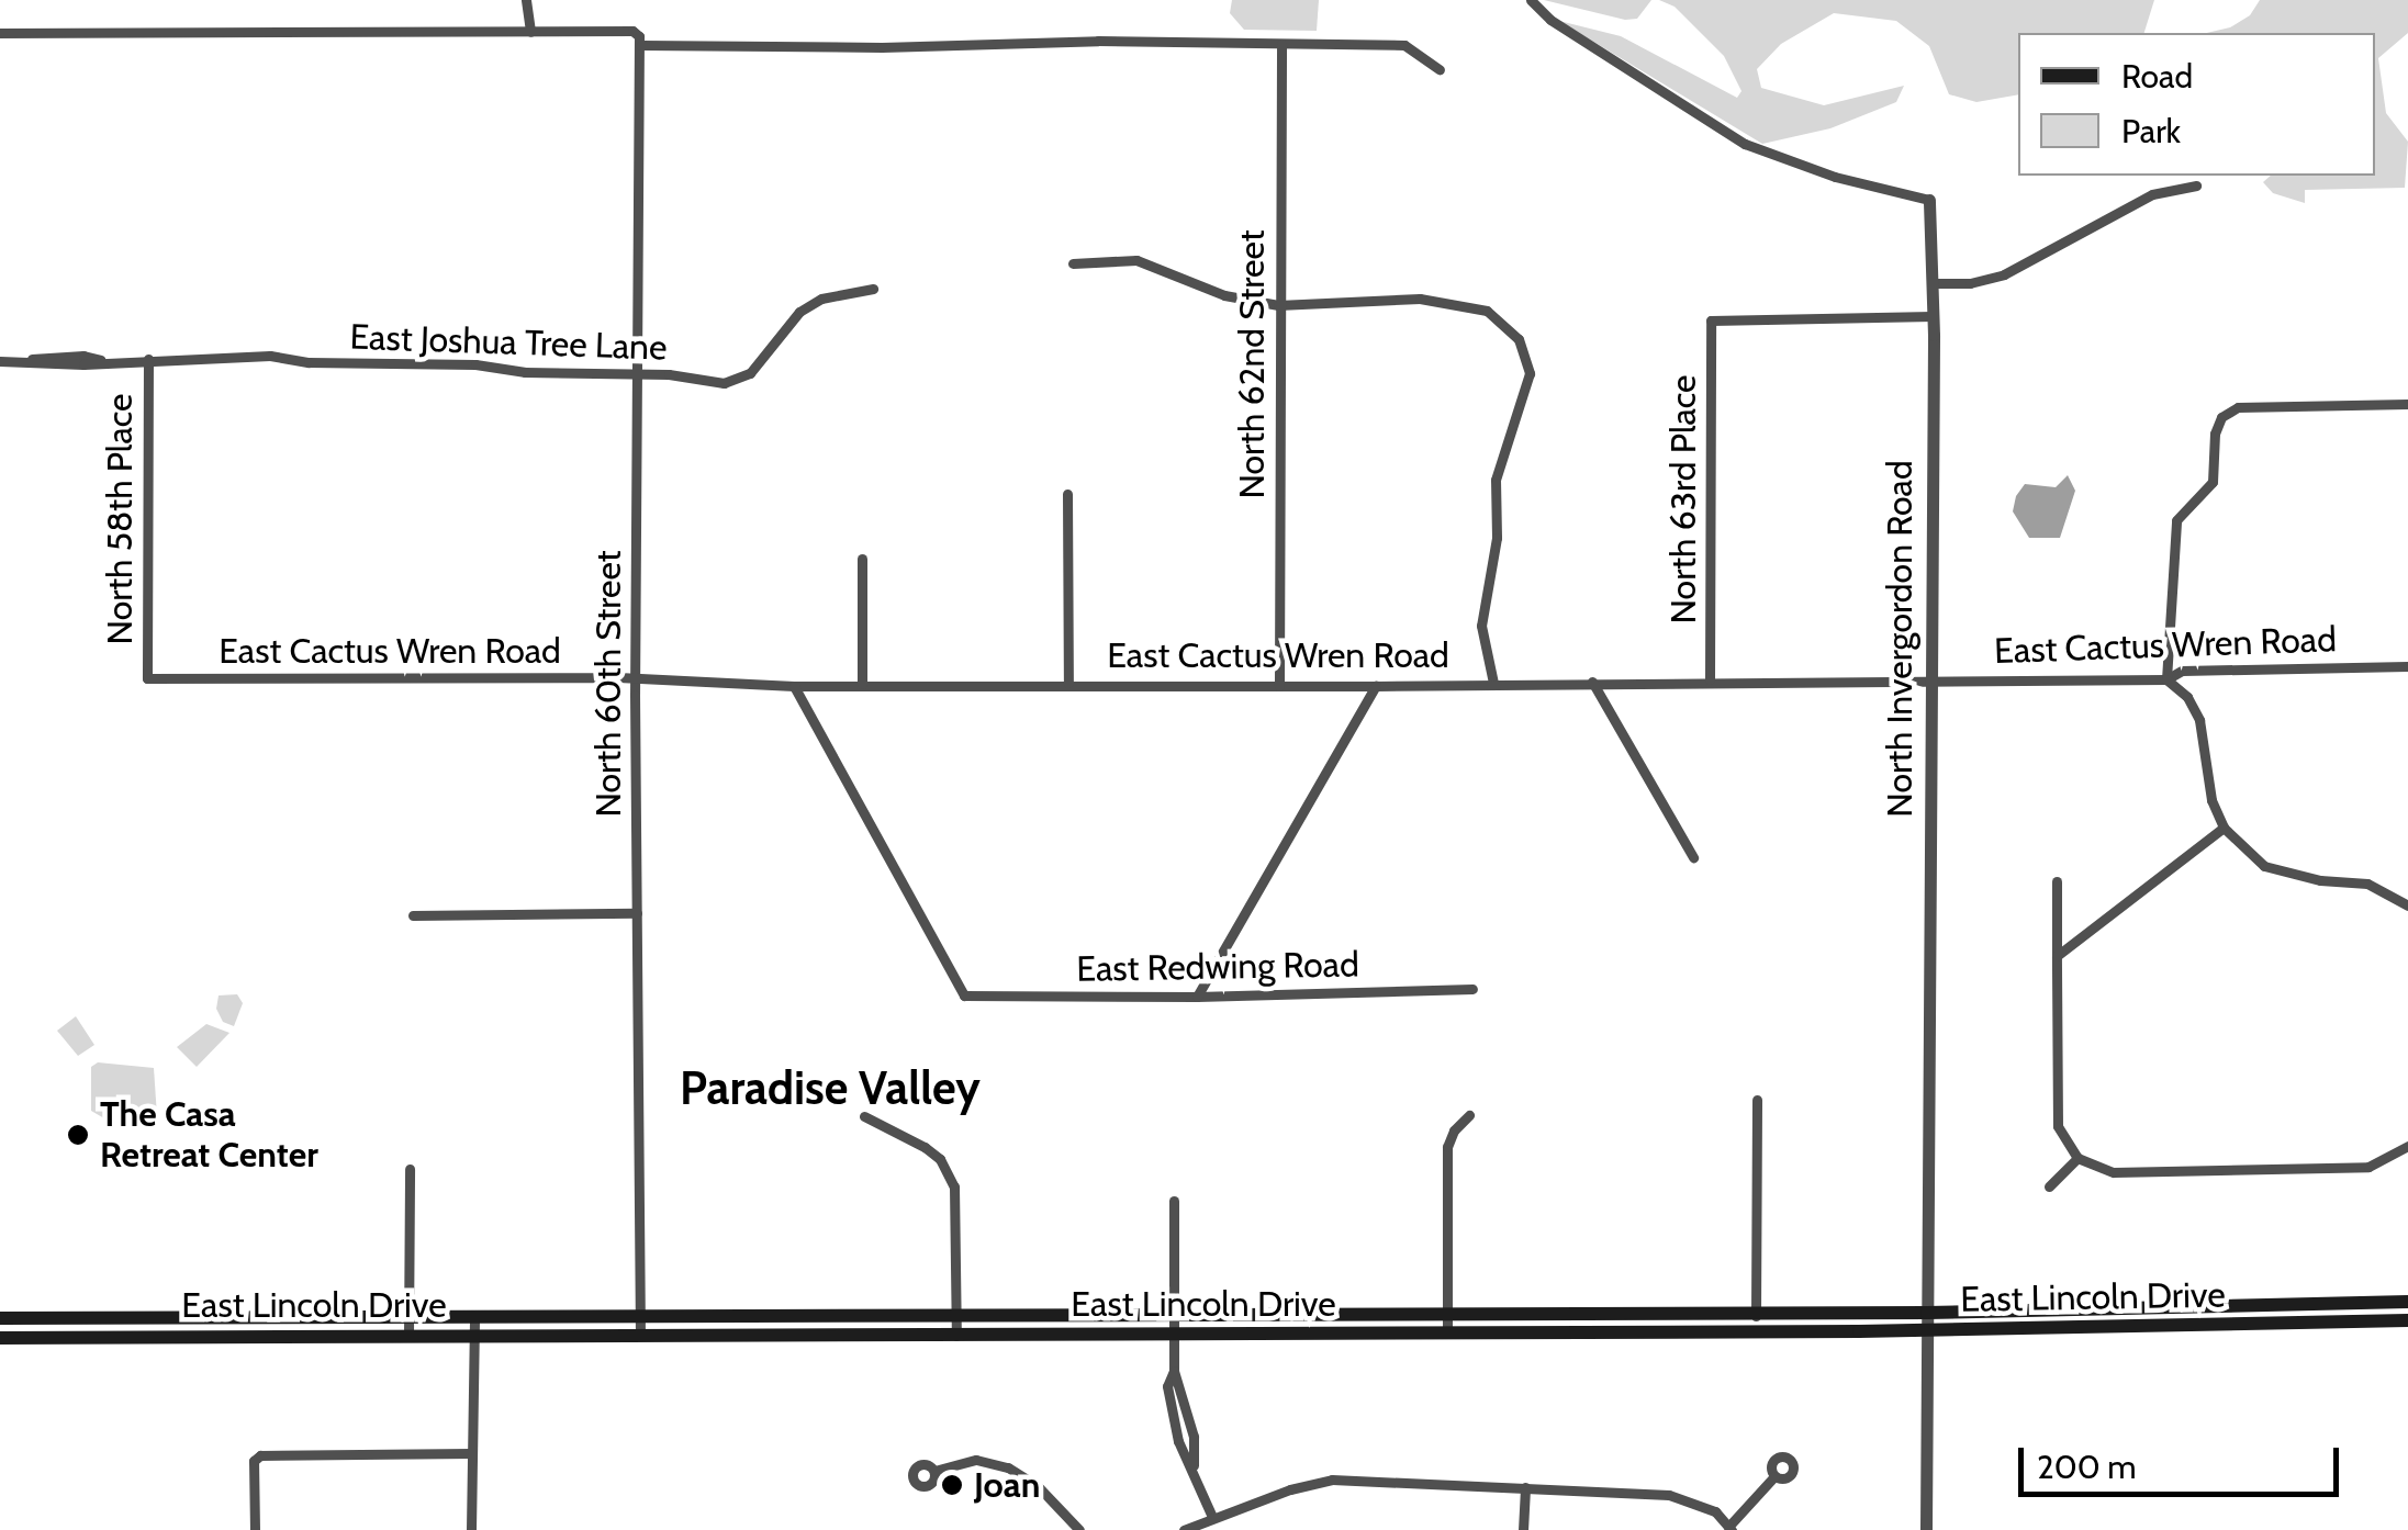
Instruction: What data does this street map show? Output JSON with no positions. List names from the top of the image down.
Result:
{
  "streets": {
    "main road": ["East Lincoln Drive"],
    "street": [
      "East Joshua Tree Lane",
      "North 62nd Street",
      "North 63rd Place",
      "North 58th Place",
      "North Invergordon Road",
      "East Cactus Wren Road",
      "North 60th Street",
      "East Redwing Road"
    ]
  },
  "crossings": [
    ["East Joshua Tree Lane", "North 58th Place"],
    ["East Joshua Tree Lane", "North 60th Street"],
    ["North 62nd Street", "East Cactus Wren Road"],
    ["North 63rd Place", "North Invergordon Road"],
    ["North 63rd Place", "East Cactus Wren Road"],
    ["North 58th Place", "East Cactus Wren Road"],
    ["North Invergordon Road", "East Cactus Wren Road"],
    ["North Invergordon Road", "East Lincoln Drive"],
    ["East Cactus Wren Road", "North 60th Street"],
    ["East Cactus Wren Road", "East Redwing Road"],
    ["North 60th Street", "East Lincoln Drive"]
  ],
  "districts": ["Paradise Valley"],
  "places": ["The Casa Retreat Center", "Joan"],
  "legend": ["Road", "Park"],
  "scale_bar": "200 m"
}
